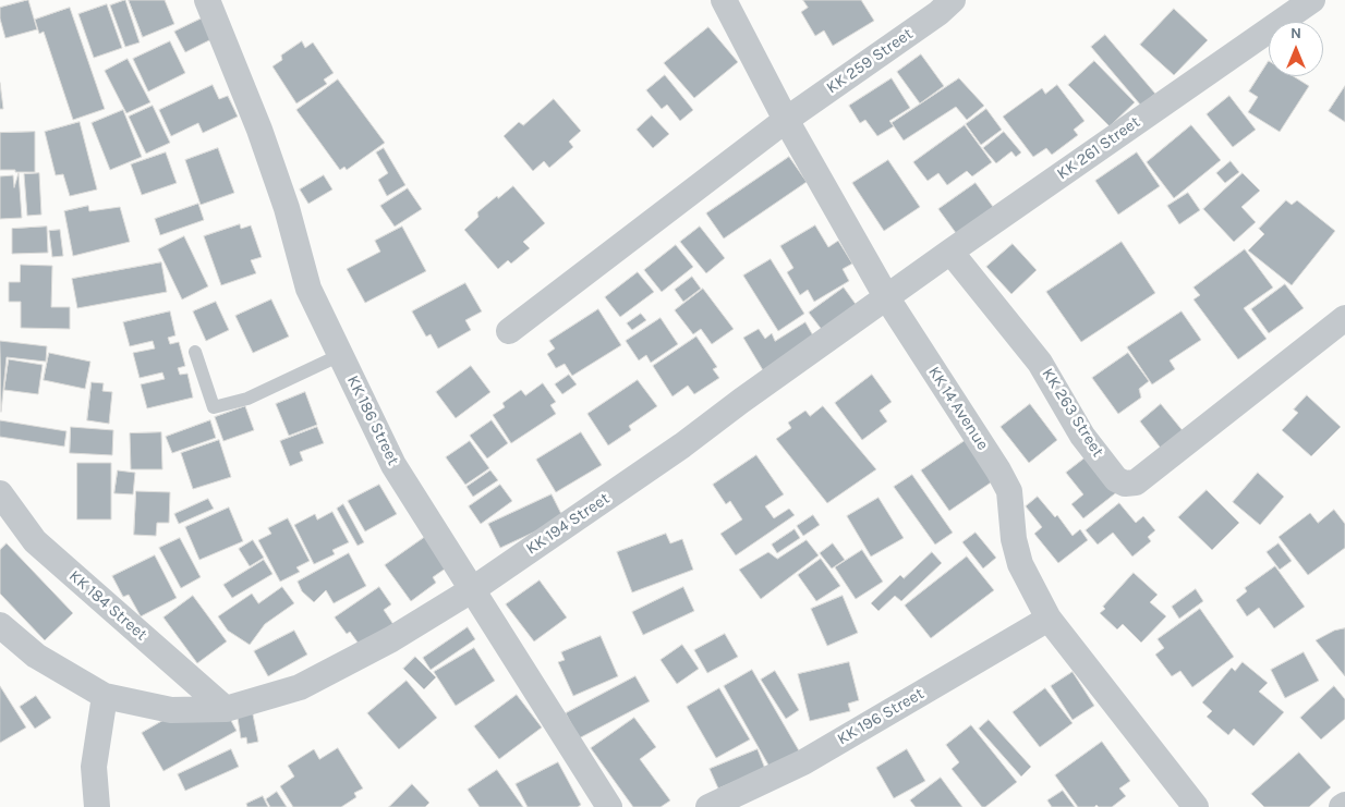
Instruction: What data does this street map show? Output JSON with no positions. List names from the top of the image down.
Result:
{
  "streets": {
    "street": [
      "KK 259 Street",
      "KK 261 Street",
      "KK 14 Avenue",
      "KK 263 Street",
      "KK 186 Street",
      "KK 194 Street",
      "KK 184 Street",
      "KK 196 Street"
    ]
  },
  "crossings": [
    ["KK 259 Street", "KK 14 Avenue"],
    ["KK 261 Street", "KK 14 Avenue"],
    ["KK 261 Street", "KK 263 Street"],
    ["KK 261 Street", "KK 194 Street"],
    ["KK 14 Avenue", "KK 194 Street"],
    ["KK 14 Avenue", "KK 196 Street"],
    ["KK 186 Street", "KK 194 Street"],
    ["KK 194 Street", "KK 184 Street"]
  ],
  "north": "top"
}
